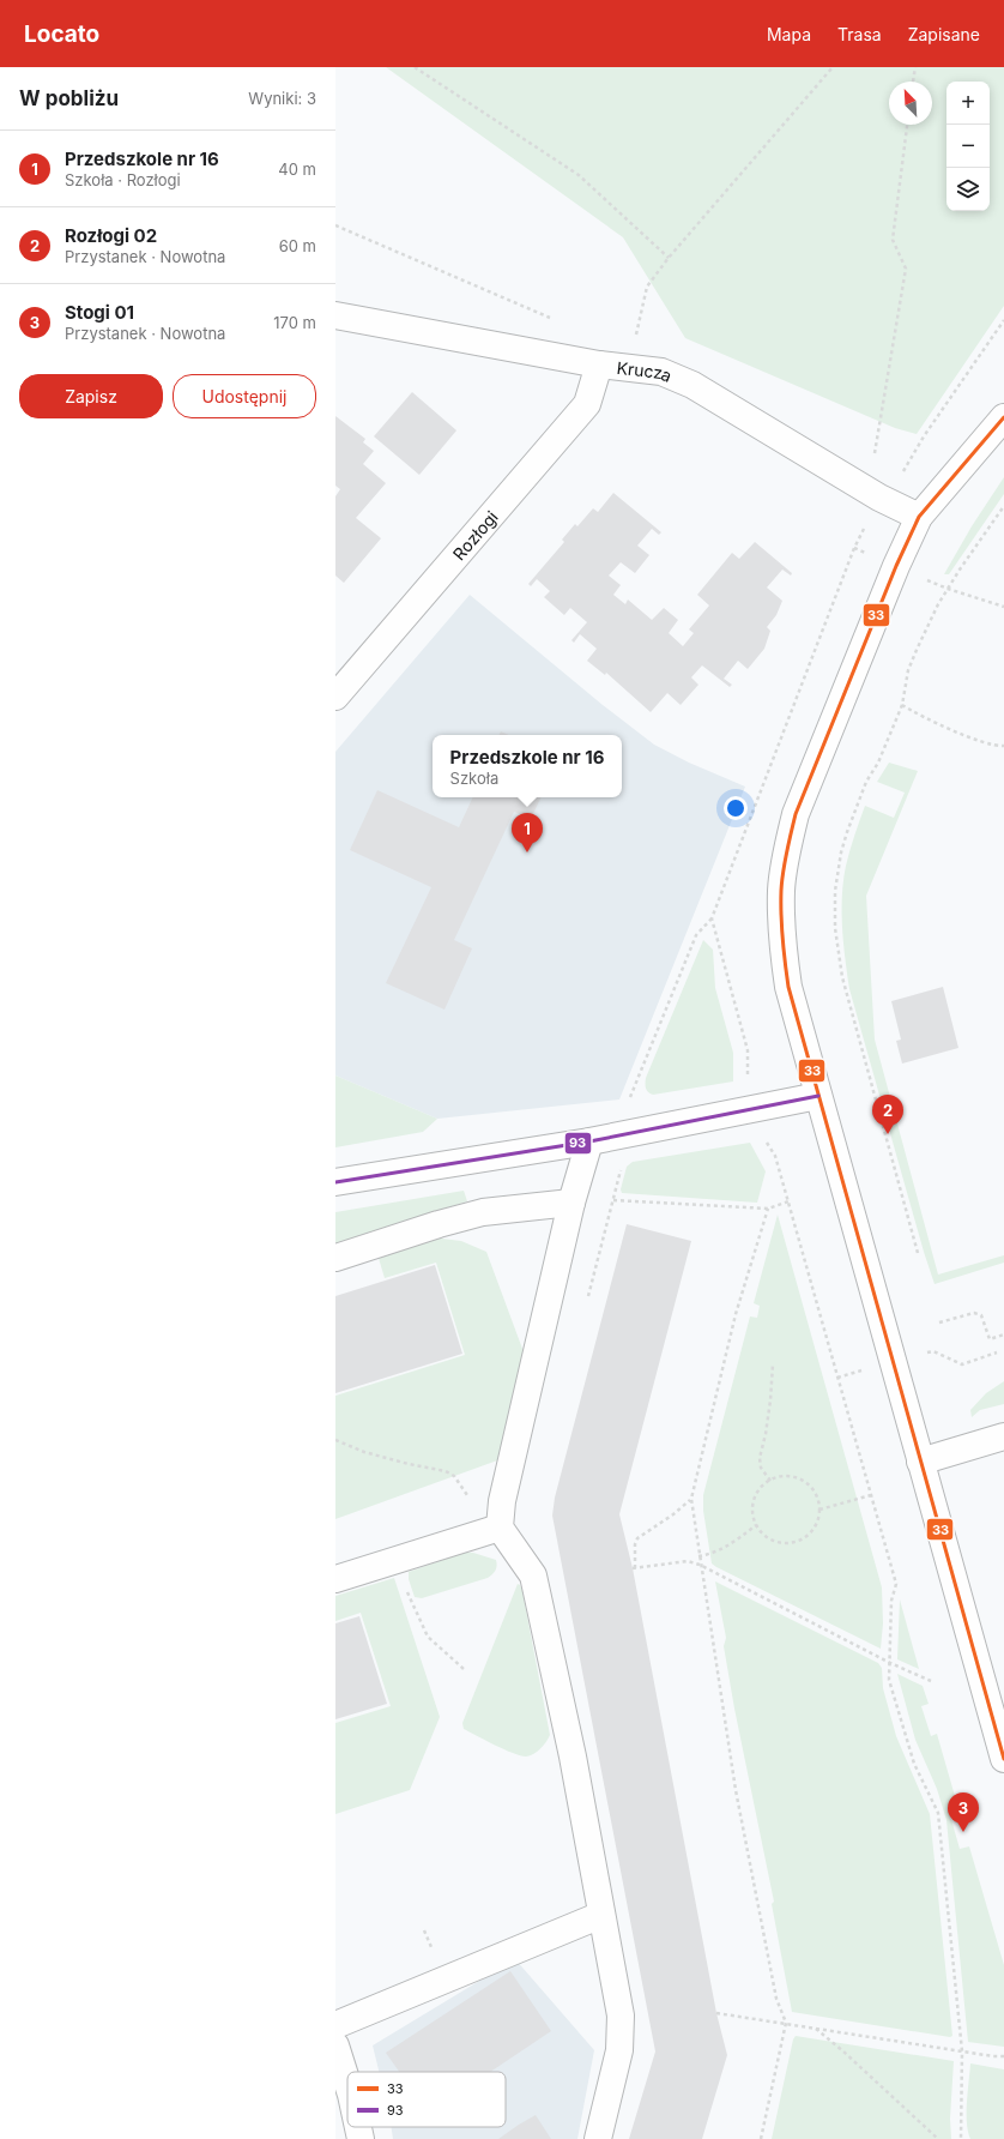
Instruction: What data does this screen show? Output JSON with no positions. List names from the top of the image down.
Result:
{
  "streets": {
    "street": ["Krucza", "Rozłogi"]
  },
  "crossings": [
    ["Krucza", "Rozłogi"]
  ],
  "lines": ["transit line 33", "transit line 93"],
  "legend": ["33", "93"],
  "north": "top left",
  "page": {
    "header": "Locato",
    "nav": ["Mapa", "Trasa", "Zapisane"],
    "heading": ["W pobliżu", "Wyniki: 3"],
    "map_buttons": ["+", "−"],
    "list": [
      {
        "mark": "1",
        "name": "Przedszkole nr 16",
        "note": "Szkoła · Rozłogi",
        "value": "40 m"
      },
      {
        "mark": "2",
        "name": "Rozłogi 02",
        "note": "Przystanek · Nowotna",
        "value": "60 m"
      },
      {
        "mark": "3",
        "name": "Stogi 01",
        "note": "Przystanek · Nowotna",
        "value": "170 m"
      }
    ],
    "buttons": ["Zapisz", "Udostępnij"],
    "popup": ["Przedszkole nr 16", "Szkoła"],
    "pins": ["1", "2", "3"]
  }
}
